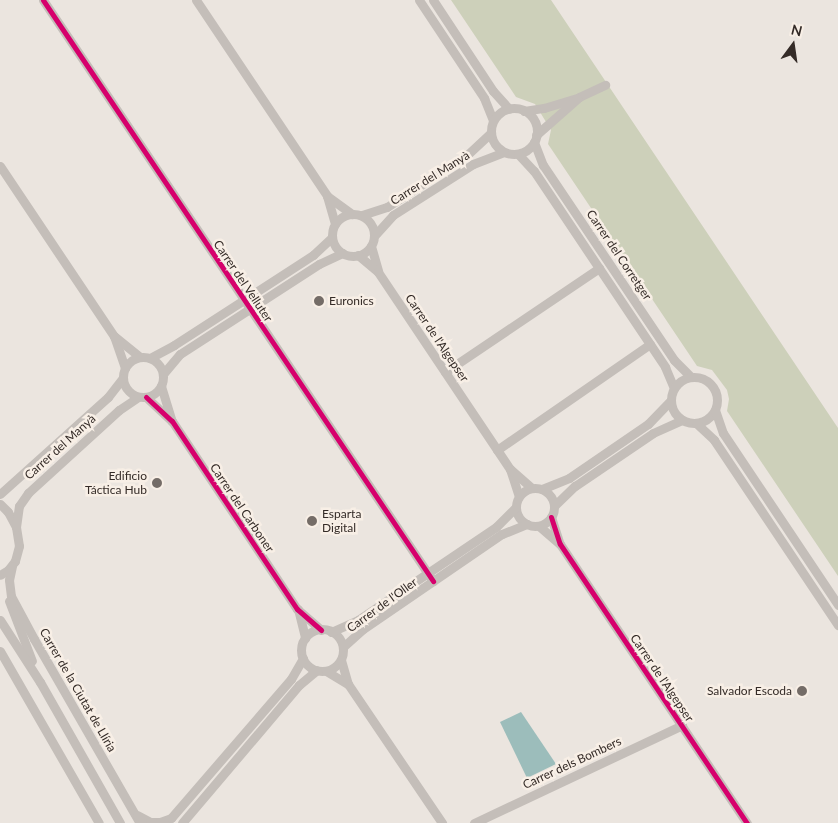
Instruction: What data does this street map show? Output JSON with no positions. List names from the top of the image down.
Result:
{
  "streets": {
    "street": [
      "Carrer del Manyà",
      "Carrer del Corretger",
      "Carrer del Velluter",
      "Carrer de l'Algepser",
      "Carrer del Carboner",
      "Carrer de l'Oller",
      "Carrer de la Ciutat de Llíria",
      "Carrer dels Bombers"
    ]
  },
  "crossings": [
    ["Carrer del Manyà", "Carrer del Corretger"],
    ["Carrer del Manyà", "Carrer del Carboner"],
    ["Carrer del Manyà", "Carrer de la Ciutat de Llíria"],
    ["Carrer del Velluter", "Carrer de l'Oller"],
    ["Carrer de l'Algepser", "Carrer dels Bombers"],
    ["Carrer del Carboner", "Carrer de l'Oller"]
  ],
  "places": [
    "Euronics",
    "Edificio Táctica Hub",
    "Esparta Digital",
    "Salvador Escoda"
  ],
  "north": "top"
}
